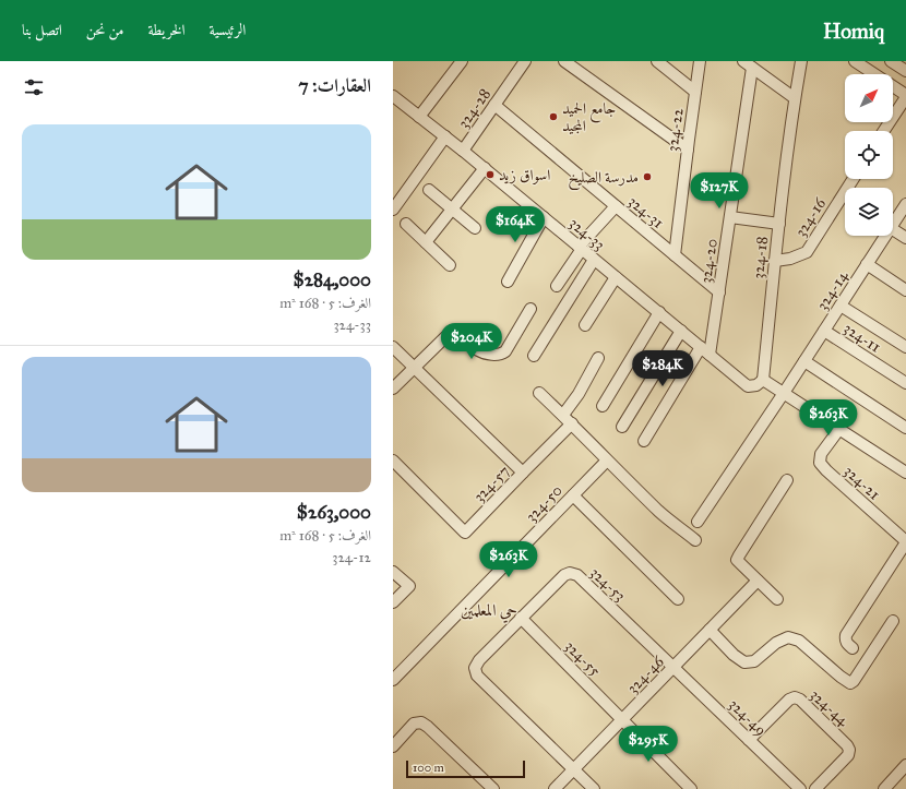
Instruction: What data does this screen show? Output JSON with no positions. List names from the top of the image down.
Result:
{
  "streets": {
    "street": [
      "324-28",
      "324-22",
      "324-31",
      "324-16",
      "324-33",
      "324-18",
      "324-20",
      "324-14",
      "324-11",
      "324-21",
      "324-57",
      "324-50",
      "324-53",
      "324-55",
      "324-46",
      "324-44",
      "324-49"
    ]
  },
  "crossings": [
    ["324-28", "324-31"],
    ["324-28", "324-33"],
    ["324-22", "324-31"],
    ["324-31", "324-20"],
    ["324-16", "324-18"],
    ["324-33", "324-18"],
    ["324-33", "324-20"],
    ["324-14", "324-11"],
    ["324-53", "324-55"],
    ["324-53", "324-46"],
    ["324-53", "324-49"],
    ["324-55", "324-46"],
    ["324-46", "324-49"],
    ["324-44", "324-49"]
  ],
  "districts": ["حي المعلمين"],
  "places": ["جامع الحميد المجيد", "اسواق زيد", "مدرسة الصليخ"],
  "scale_bar": "100 m",
  "north": "top right",
  "page": {
    "header": "Homiq",
    "nav": [
      "الرئيسية",
      "الخريطة",
      "من نحن",
      "اتصل بنا"
    ],
    "heading": "العقارات: 7",
    "list": [
      {
        "name": "$284,000",
        "note": "الغرف: 5 · 168 m² · 324-33"
      },
      {
        "name": "$263,000",
        "note": "الغرف: 5 · 168 m² · 324-12"
      }
    ],
    "price": [
      "$127K",
      "$164K",
      "$204K",
      "$284K",
      "$263K",
      "$263K",
      "$295K"
    ],
    "scale": "100 m"
  }
}
